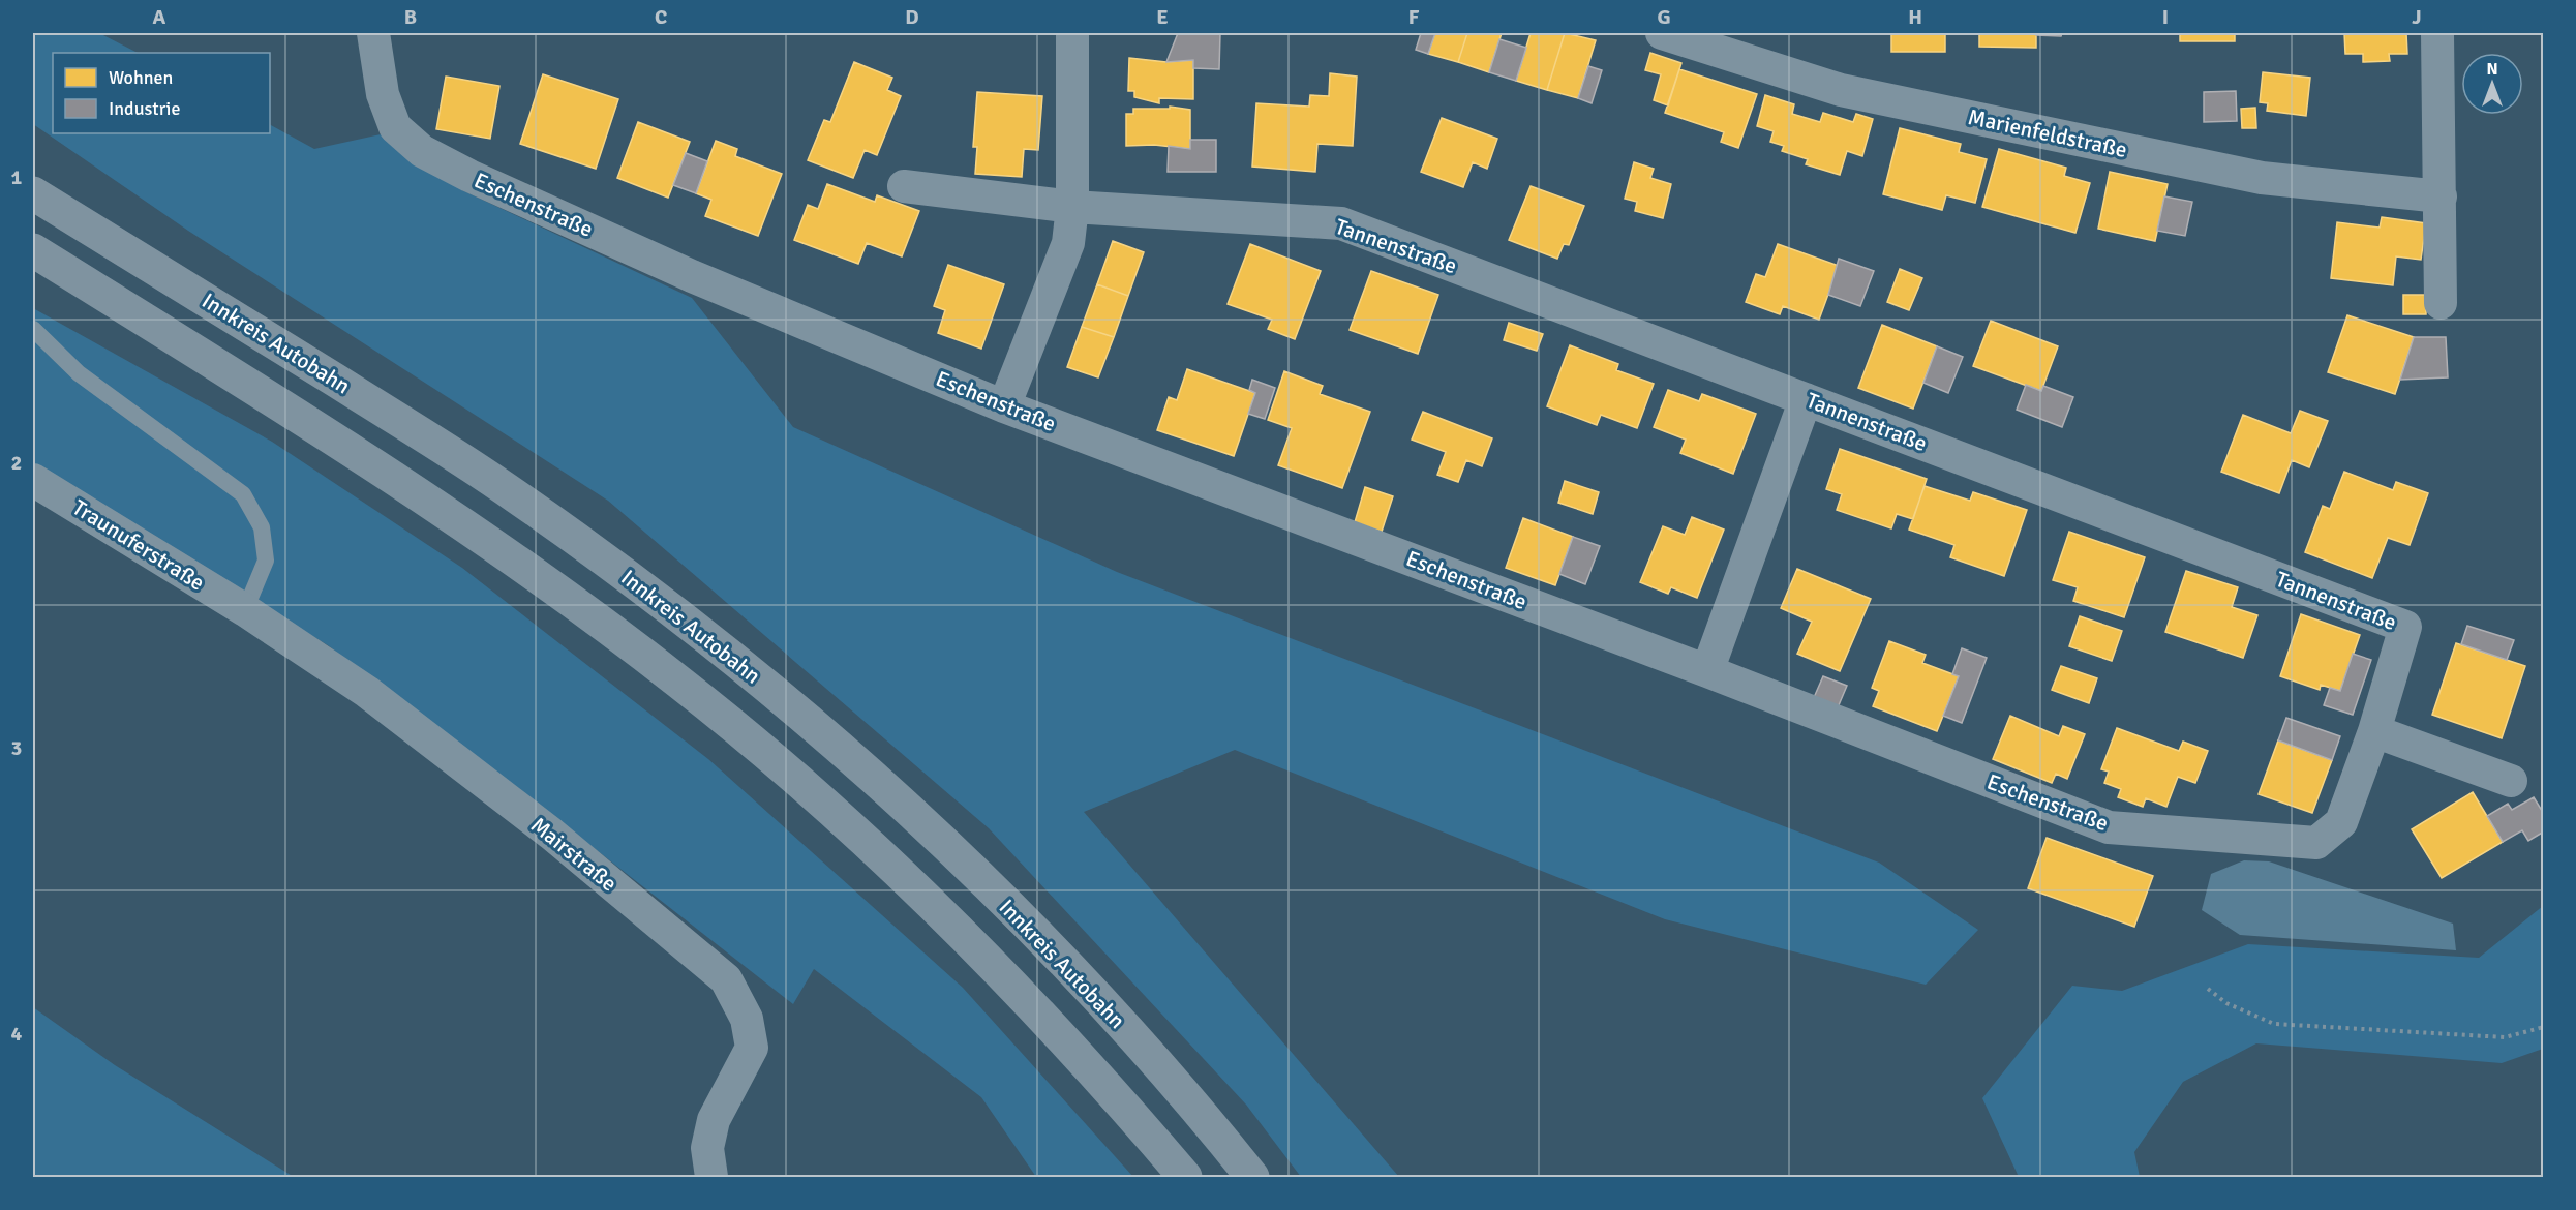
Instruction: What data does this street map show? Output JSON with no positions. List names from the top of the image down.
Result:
{
  "streets": {
    "highway": ["Innkreis Autobahn"],
    "street": [
      "Marienfeldstraße",
      "Eschenstraße",
      "Tannenstraße",
      "Traunuferstraße",
      "Mairstraße"
    ]
  },
  "crossings": [
    ["Eschenstraße", "Tannenstraße"],
    ["Traunuferstraße", "Mairstraße"]
  ],
  "legend": ["Wohnen", "Industrie"],
  "north": "top",
  "grid": {
    "columns": [
      "A",
      "B",
      "C",
      "D",
      "E",
      "F",
      "G",
      "H",
      "I",
      "J"
    ],
    "rows": [
      "1",
      "2",
      "3",
      "4"
    ]
  }
}
